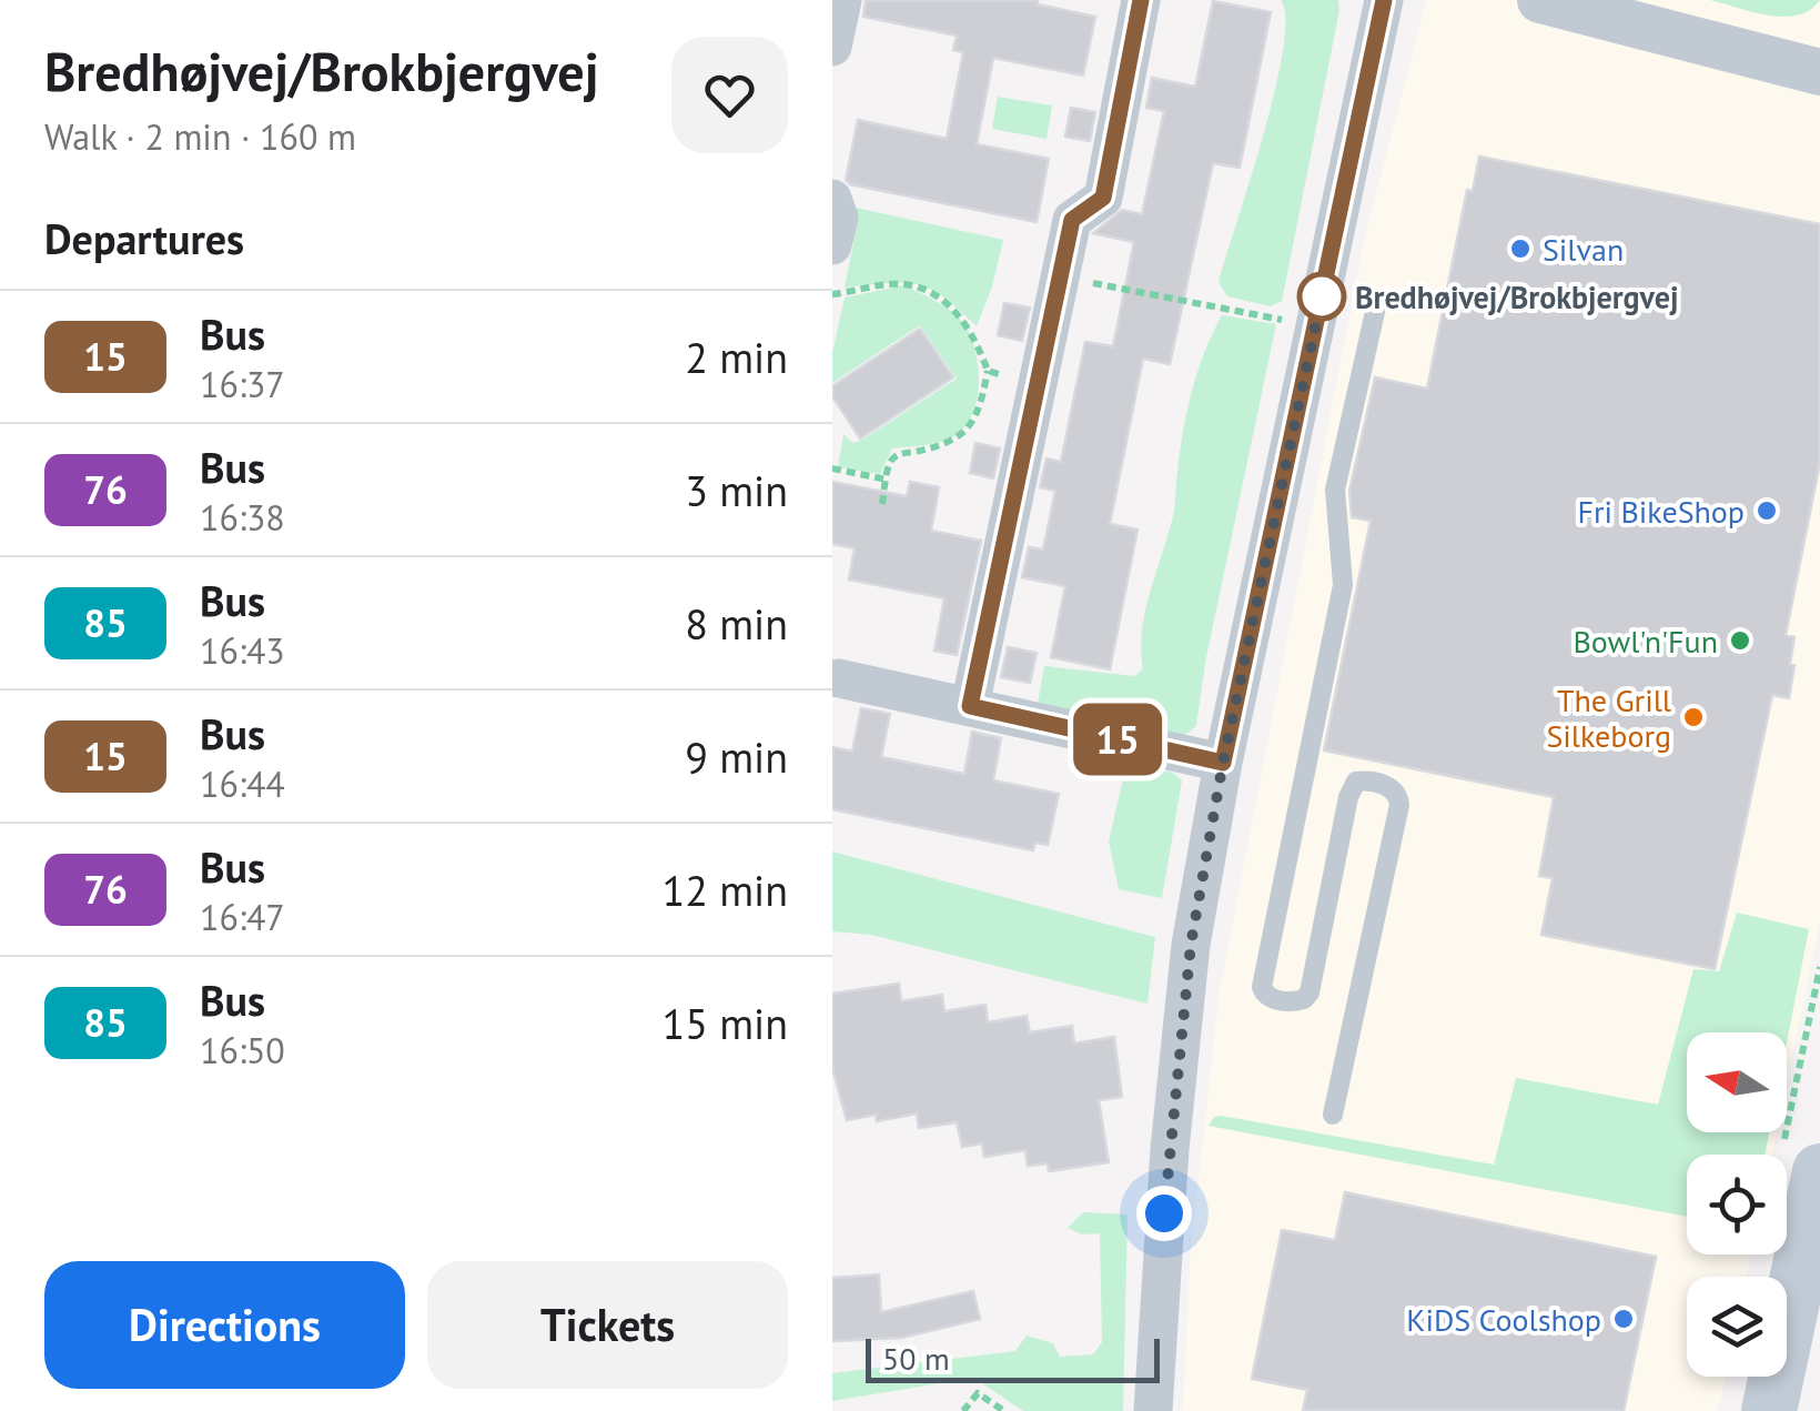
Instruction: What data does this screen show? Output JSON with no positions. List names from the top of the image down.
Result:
{
  "places": [
    "Silvan",
    "Bredhøjvej/Brokbjergvej",
    "Fri BikeShop",
    "Bowl'n'Fun",
    "The Grill Silkeborg",
    "KiDS Coolshop"
  ],
  "lines": ["bus line 15"],
  "scale_bar": "50 m",
  "north": "left",
  "page": {
    "heading": [
      ["Bredhøjvej/Brokbjergvej", "Walk · 2 min · 160 m"],
      "Departures"
    ],
    "on_map": "15",
    "list": [
      {
        "mark": "15",
        "name": "Bus",
        "note": "16:37",
        "value": "2 min"
      },
      {
        "mark": "76",
        "name": "Bus",
        "note": "16:38",
        "value": "3 min"
      },
      {
        "mark": "85",
        "name": "Bus",
        "note": "16:43",
        "value": "8 min"
      },
      {
        "mark": "15",
        "name": "Bus",
        "note": "16:44",
        "value": "9 min"
      },
      {
        "mark": "76",
        "name": "Bus",
        "note": "16:47",
        "value": "12 min"
      },
      {
        "mark": "85",
        "name": "Bus",
        "note": "16:50",
        "value": "15 min"
      }
    ],
    "buttons": ["Directions", "Tickets"],
    "scale": "50 m"
  }
}
